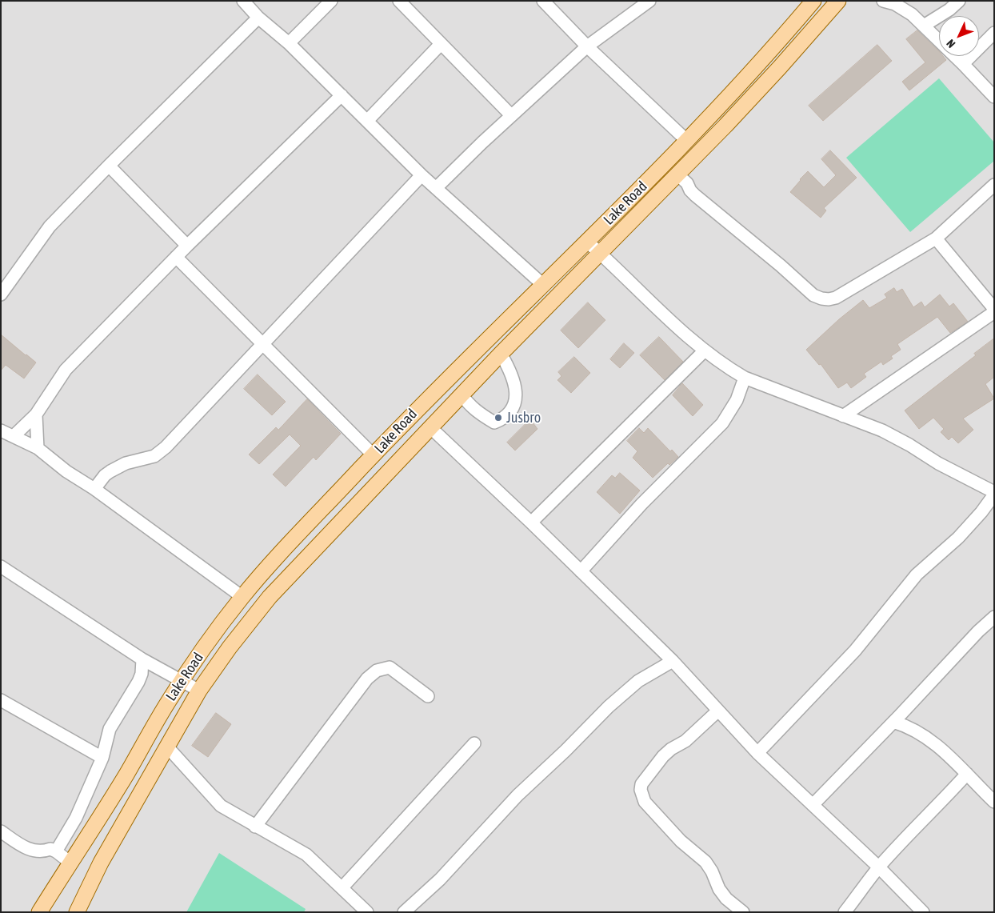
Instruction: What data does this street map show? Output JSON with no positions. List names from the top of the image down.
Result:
{
  "streets": {
    "main road": ["Lake Road"]
  },
  "places": ["Jusbro"],
  "north": "bottom left"
}
